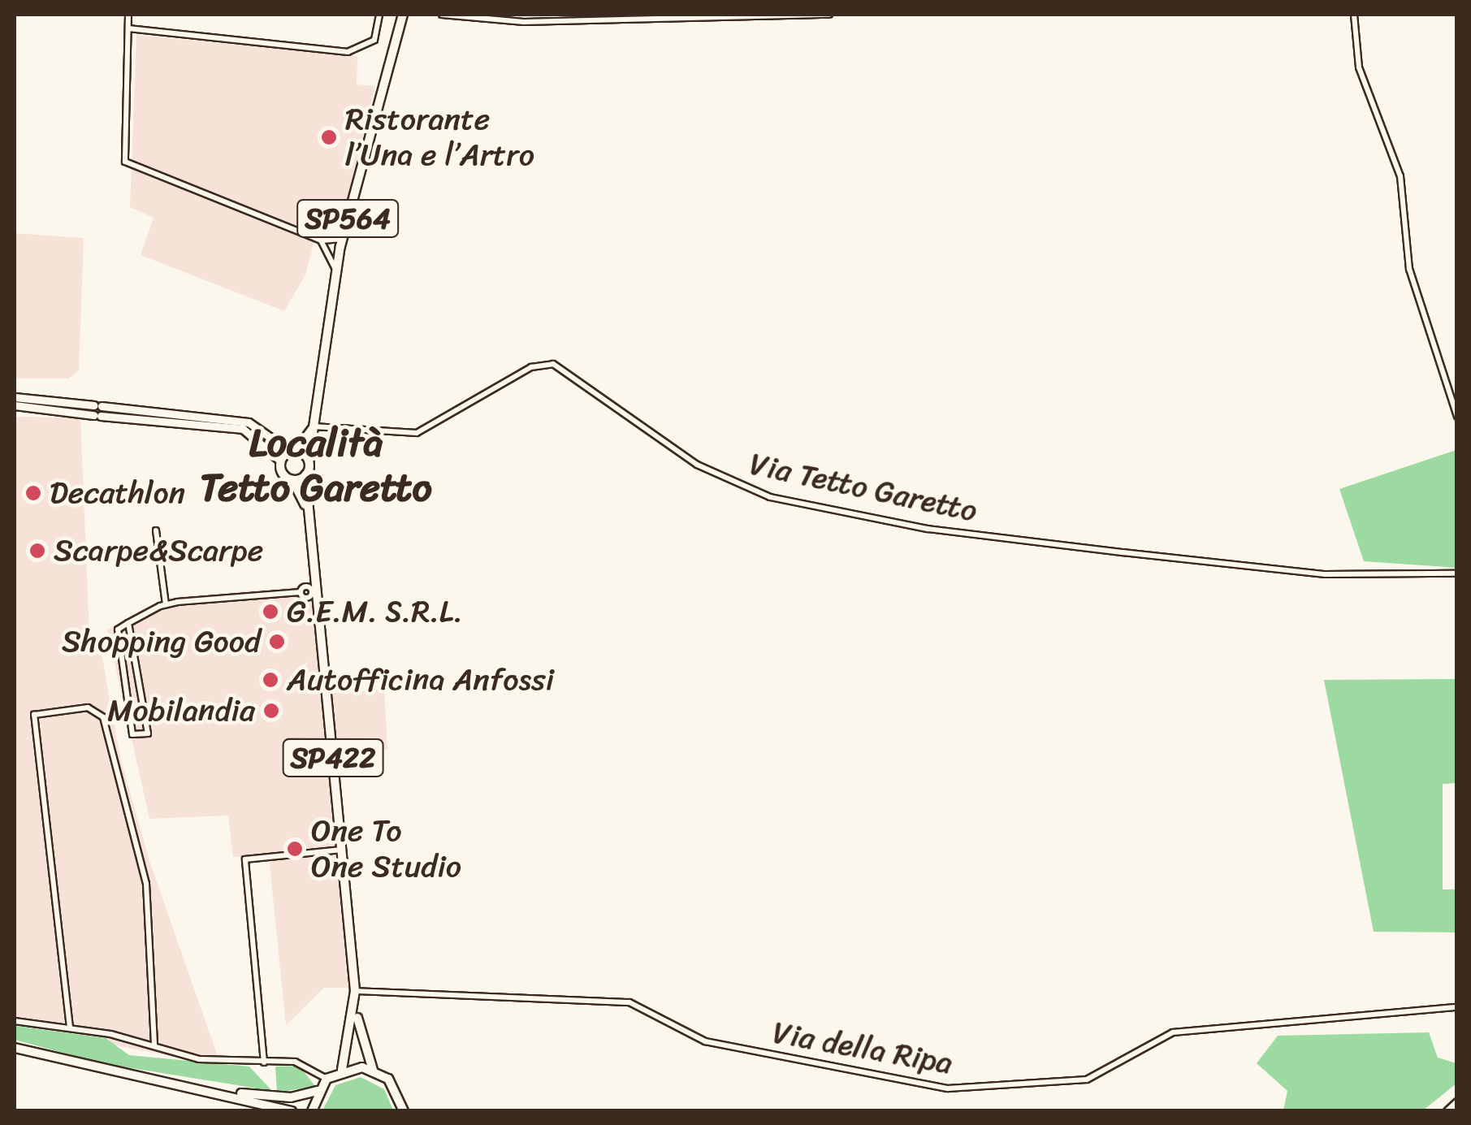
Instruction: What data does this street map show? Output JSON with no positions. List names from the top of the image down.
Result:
{
  "streets": {
    "main road": ["SP564", "SP422"],
    "street": ["Via Tetto Garetto", "Via della Ripa"]
  },
  "crossings": [
    ["SP564", "Via Tetto Garetto"],
    ["SP564", "SP422"],
    ["SP422", "Via della Ripa"]
  ],
  "districts": ["Località Tetto Garetto"],
  "places": [
    "Ristorante l’Una e l’Artro",
    "Decathlon",
    "Scarpe&Scarpe",
    "G.E.M. S.R.L.",
    "Shopping Good",
    "Autofficina Anfossi",
    "Mobilandia",
    "One To One Studio"
  ]
}
